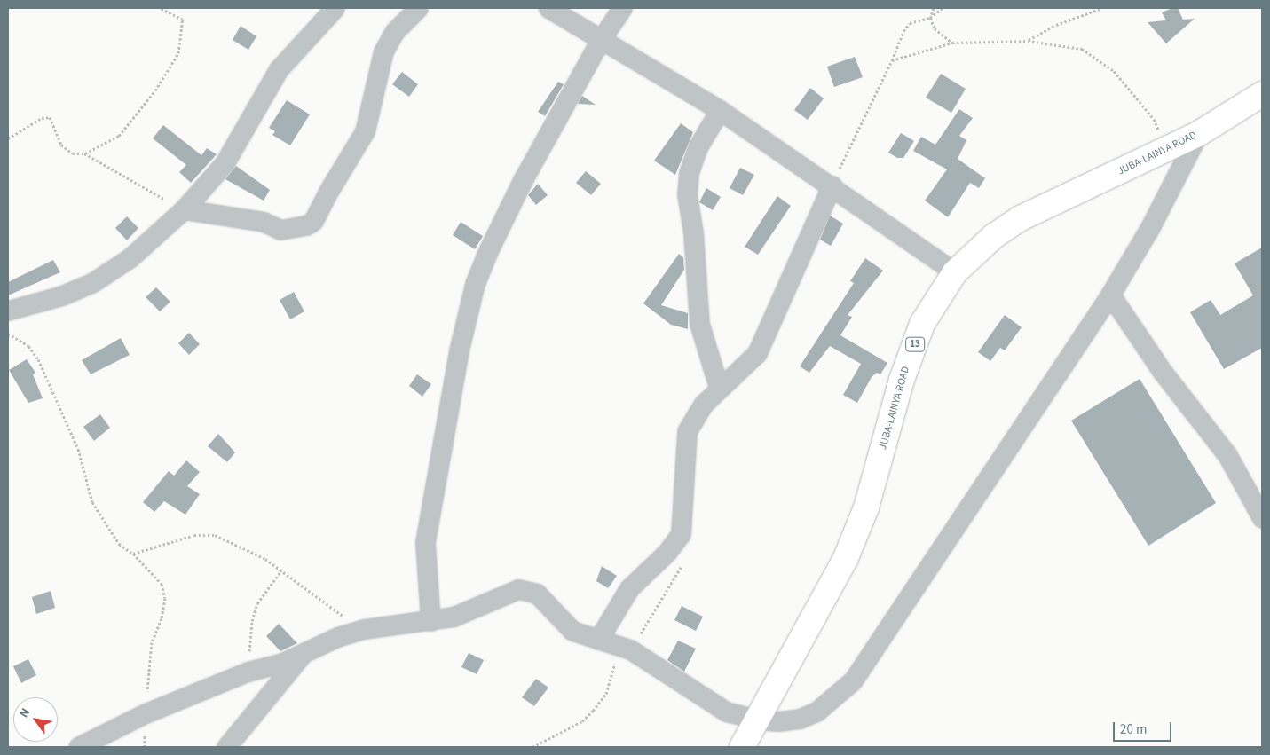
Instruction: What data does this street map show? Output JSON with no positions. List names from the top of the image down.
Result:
{
  "streets": {
    "main road": ["JUBA-LAINYA ROAD", "13"]
  },
  "scale_bar": "20 m",
  "north": "top left"
}
